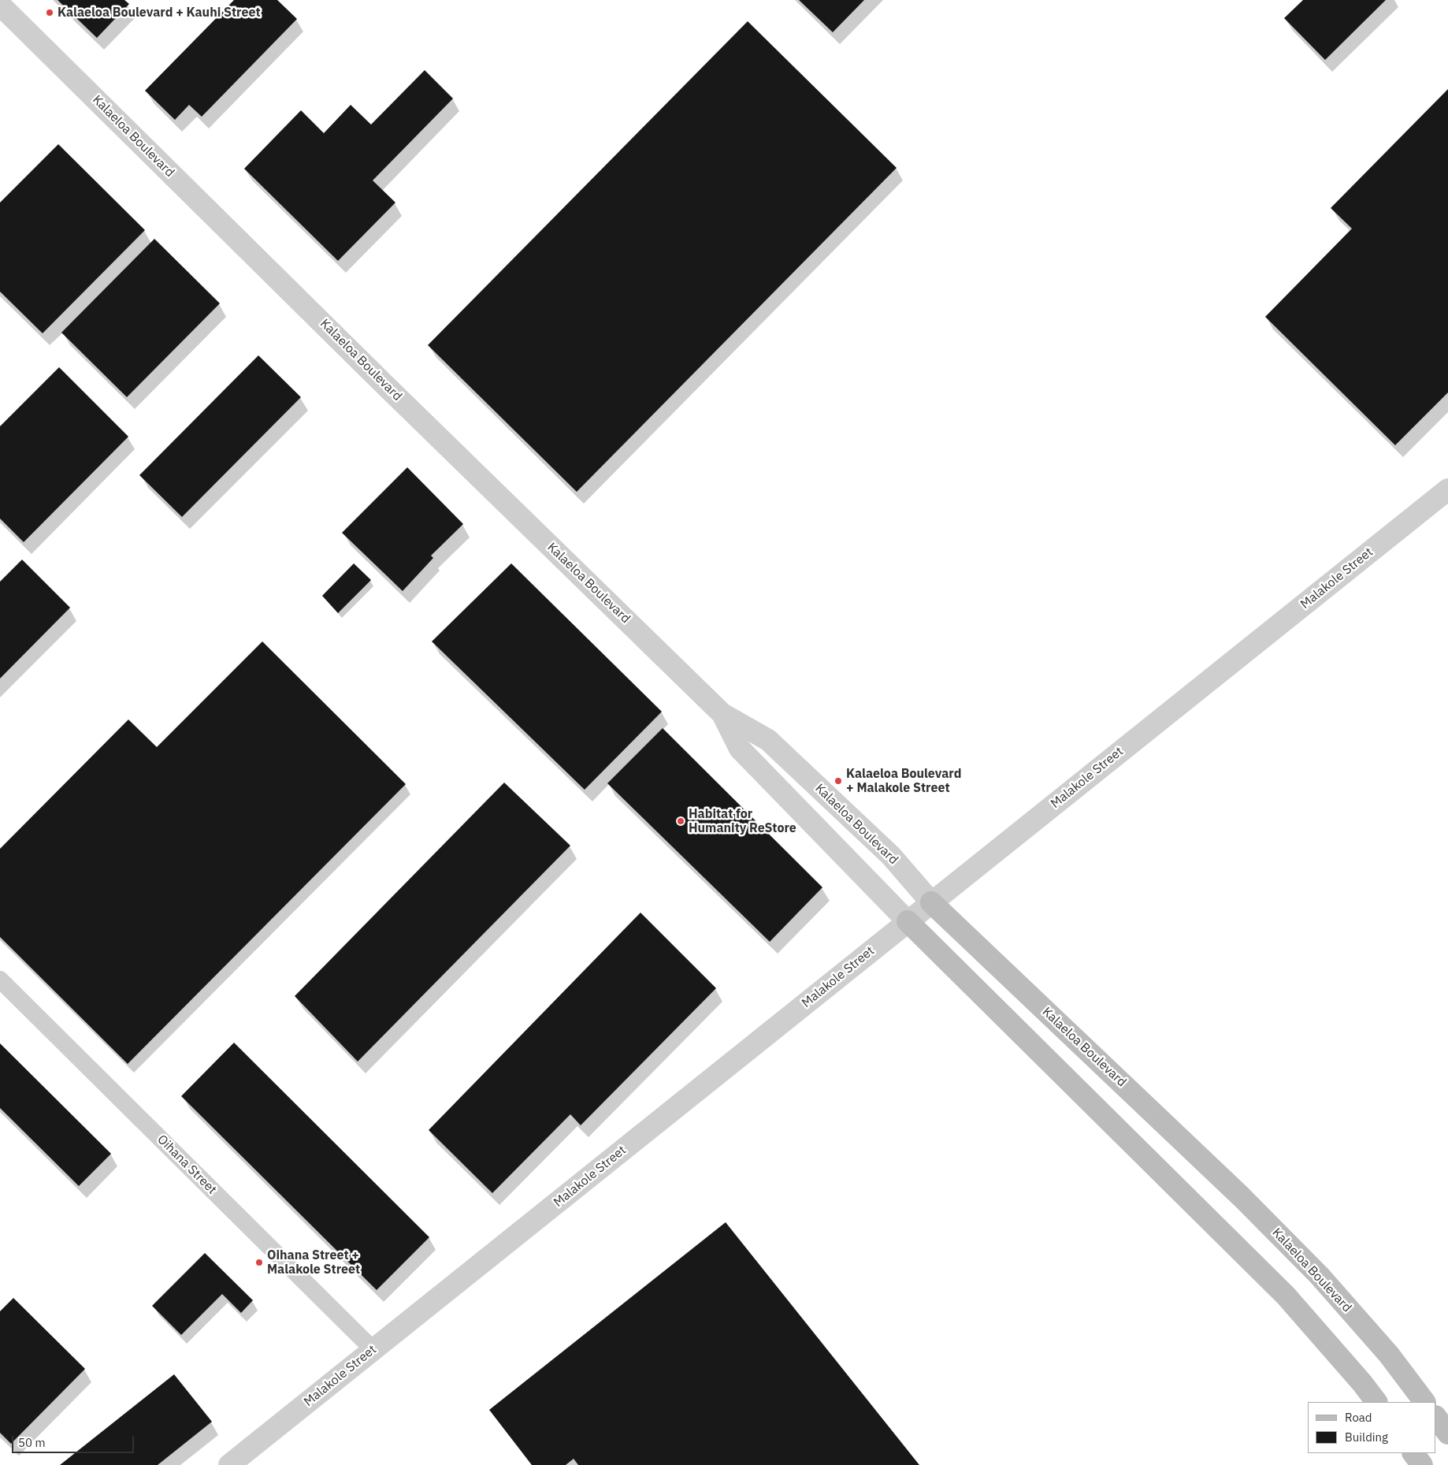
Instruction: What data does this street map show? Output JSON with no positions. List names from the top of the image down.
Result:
{
  "streets": {
    "main road": ["Kalaeloa Boulevard"],
    "street": ["Malakole Street", "Oihana Street"]
  },
  "crossings": [
    ["Kalaeloa Boulevard", "Malakole Street"],
    ["Malakole Street", "Oihana Street"]
  ],
  "places": [
    "Kalaeloa Boulevard + Kauhi Street",
    "Kalaeloa Boulevard + Malakole Street",
    "Habitat for Humanity ReStore",
    "Oihana Street + Malakole Street"
  ],
  "legend": ["Road", "Building"],
  "scale_bar": "50 m"
}
